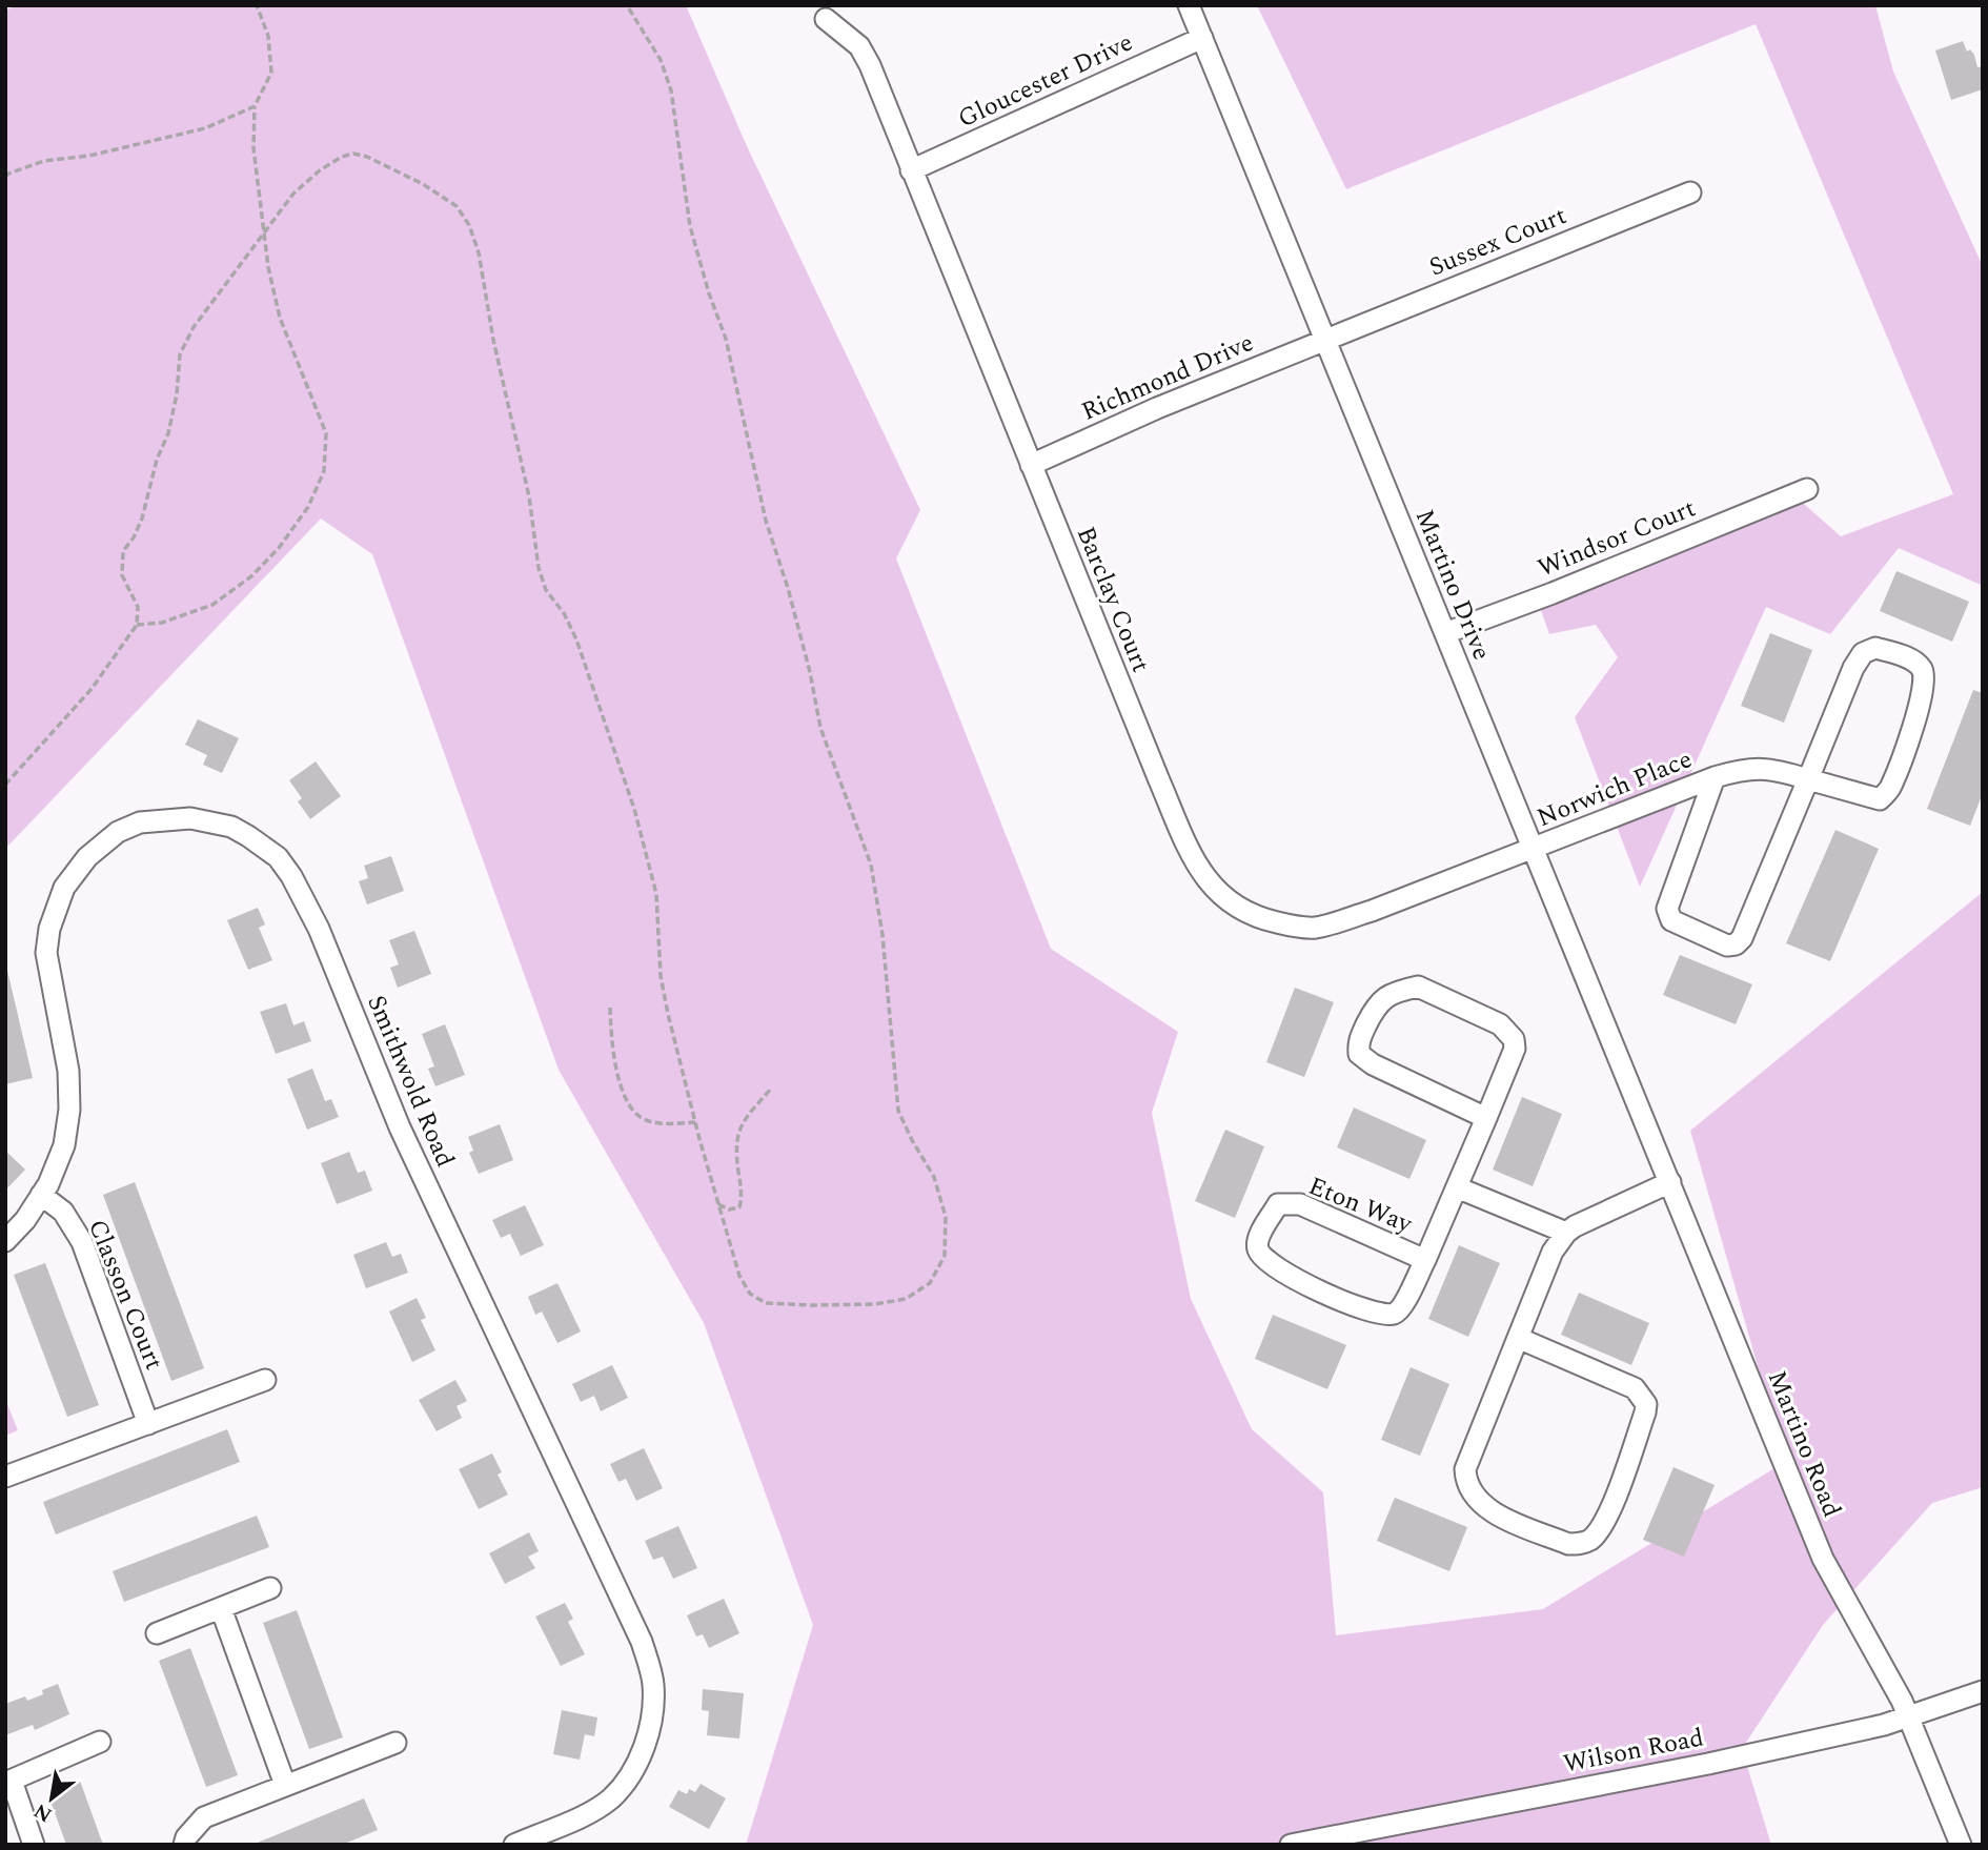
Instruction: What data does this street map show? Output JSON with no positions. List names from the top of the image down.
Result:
{
  "streets": {
    "street": [
      "Gloucester Drive",
      "Sussex Court",
      "Richmond Drive",
      "Windsor Court",
      "Martino Drive",
      "Barclay Court",
      "Norwich Place",
      "Smithwold Road",
      "Eton Way",
      "Classon Court",
      "Martino Road",
      "Wilson Road"
    ]
  },
  "crossings": [
    ["Gloucester Drive", "Martino Drive"],
    ["Gloucester Drive", "Barclay Court"],
    ["Sussex Court", "Richmond Drive"],
    ["Sussex Court", "Martino Drive"],
    ["Richmond Drive", "Martino Drive"],
    ["Richmond Drive", "Barclay Court"],
    ["Windsor Court", "Martino Drive"],
    ["Martino Drive", "Barclay Court"],
    ["Martino Drive", "Norwich Place"],
    ["Martino Drive", "Martino Road"],
    ["Barclay Court", "Norwich Place"],
    ["Smithwold Road", "Classon Court"],
    ["Martino Road", "Wilson Road"]
  ],
  "north": "bottom left"
}
